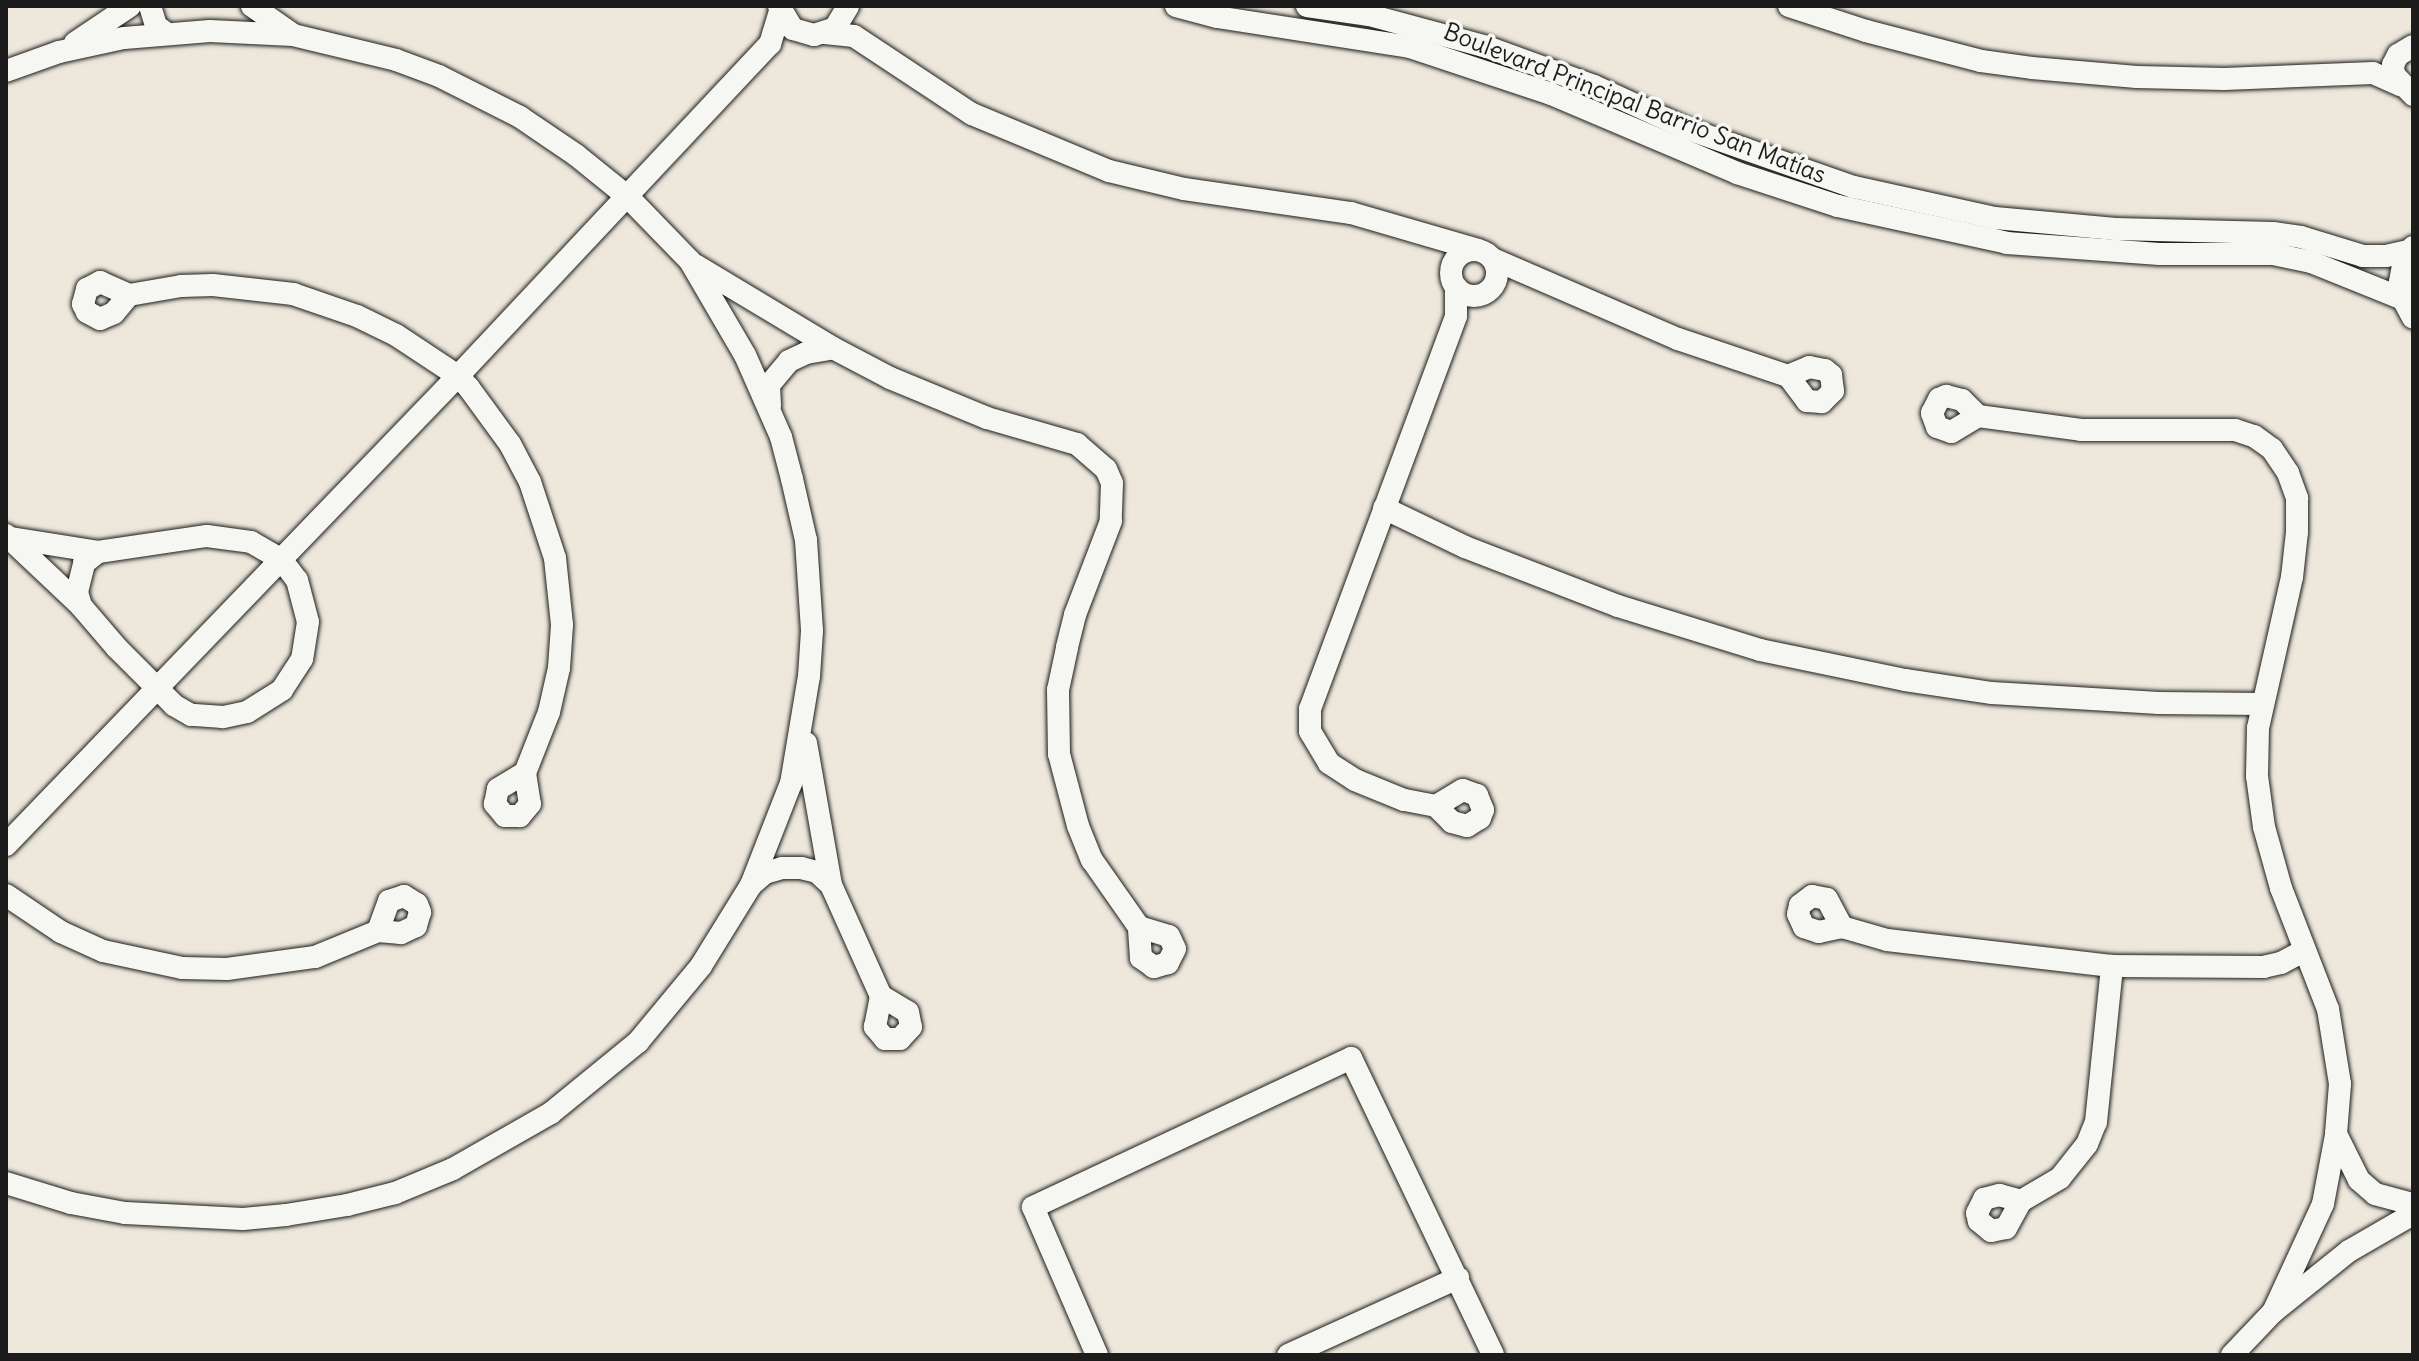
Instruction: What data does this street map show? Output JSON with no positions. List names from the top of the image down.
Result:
{
  "streets": {
    "street": ["Boulevard Principal Barrio San Matías"]
  }
}
